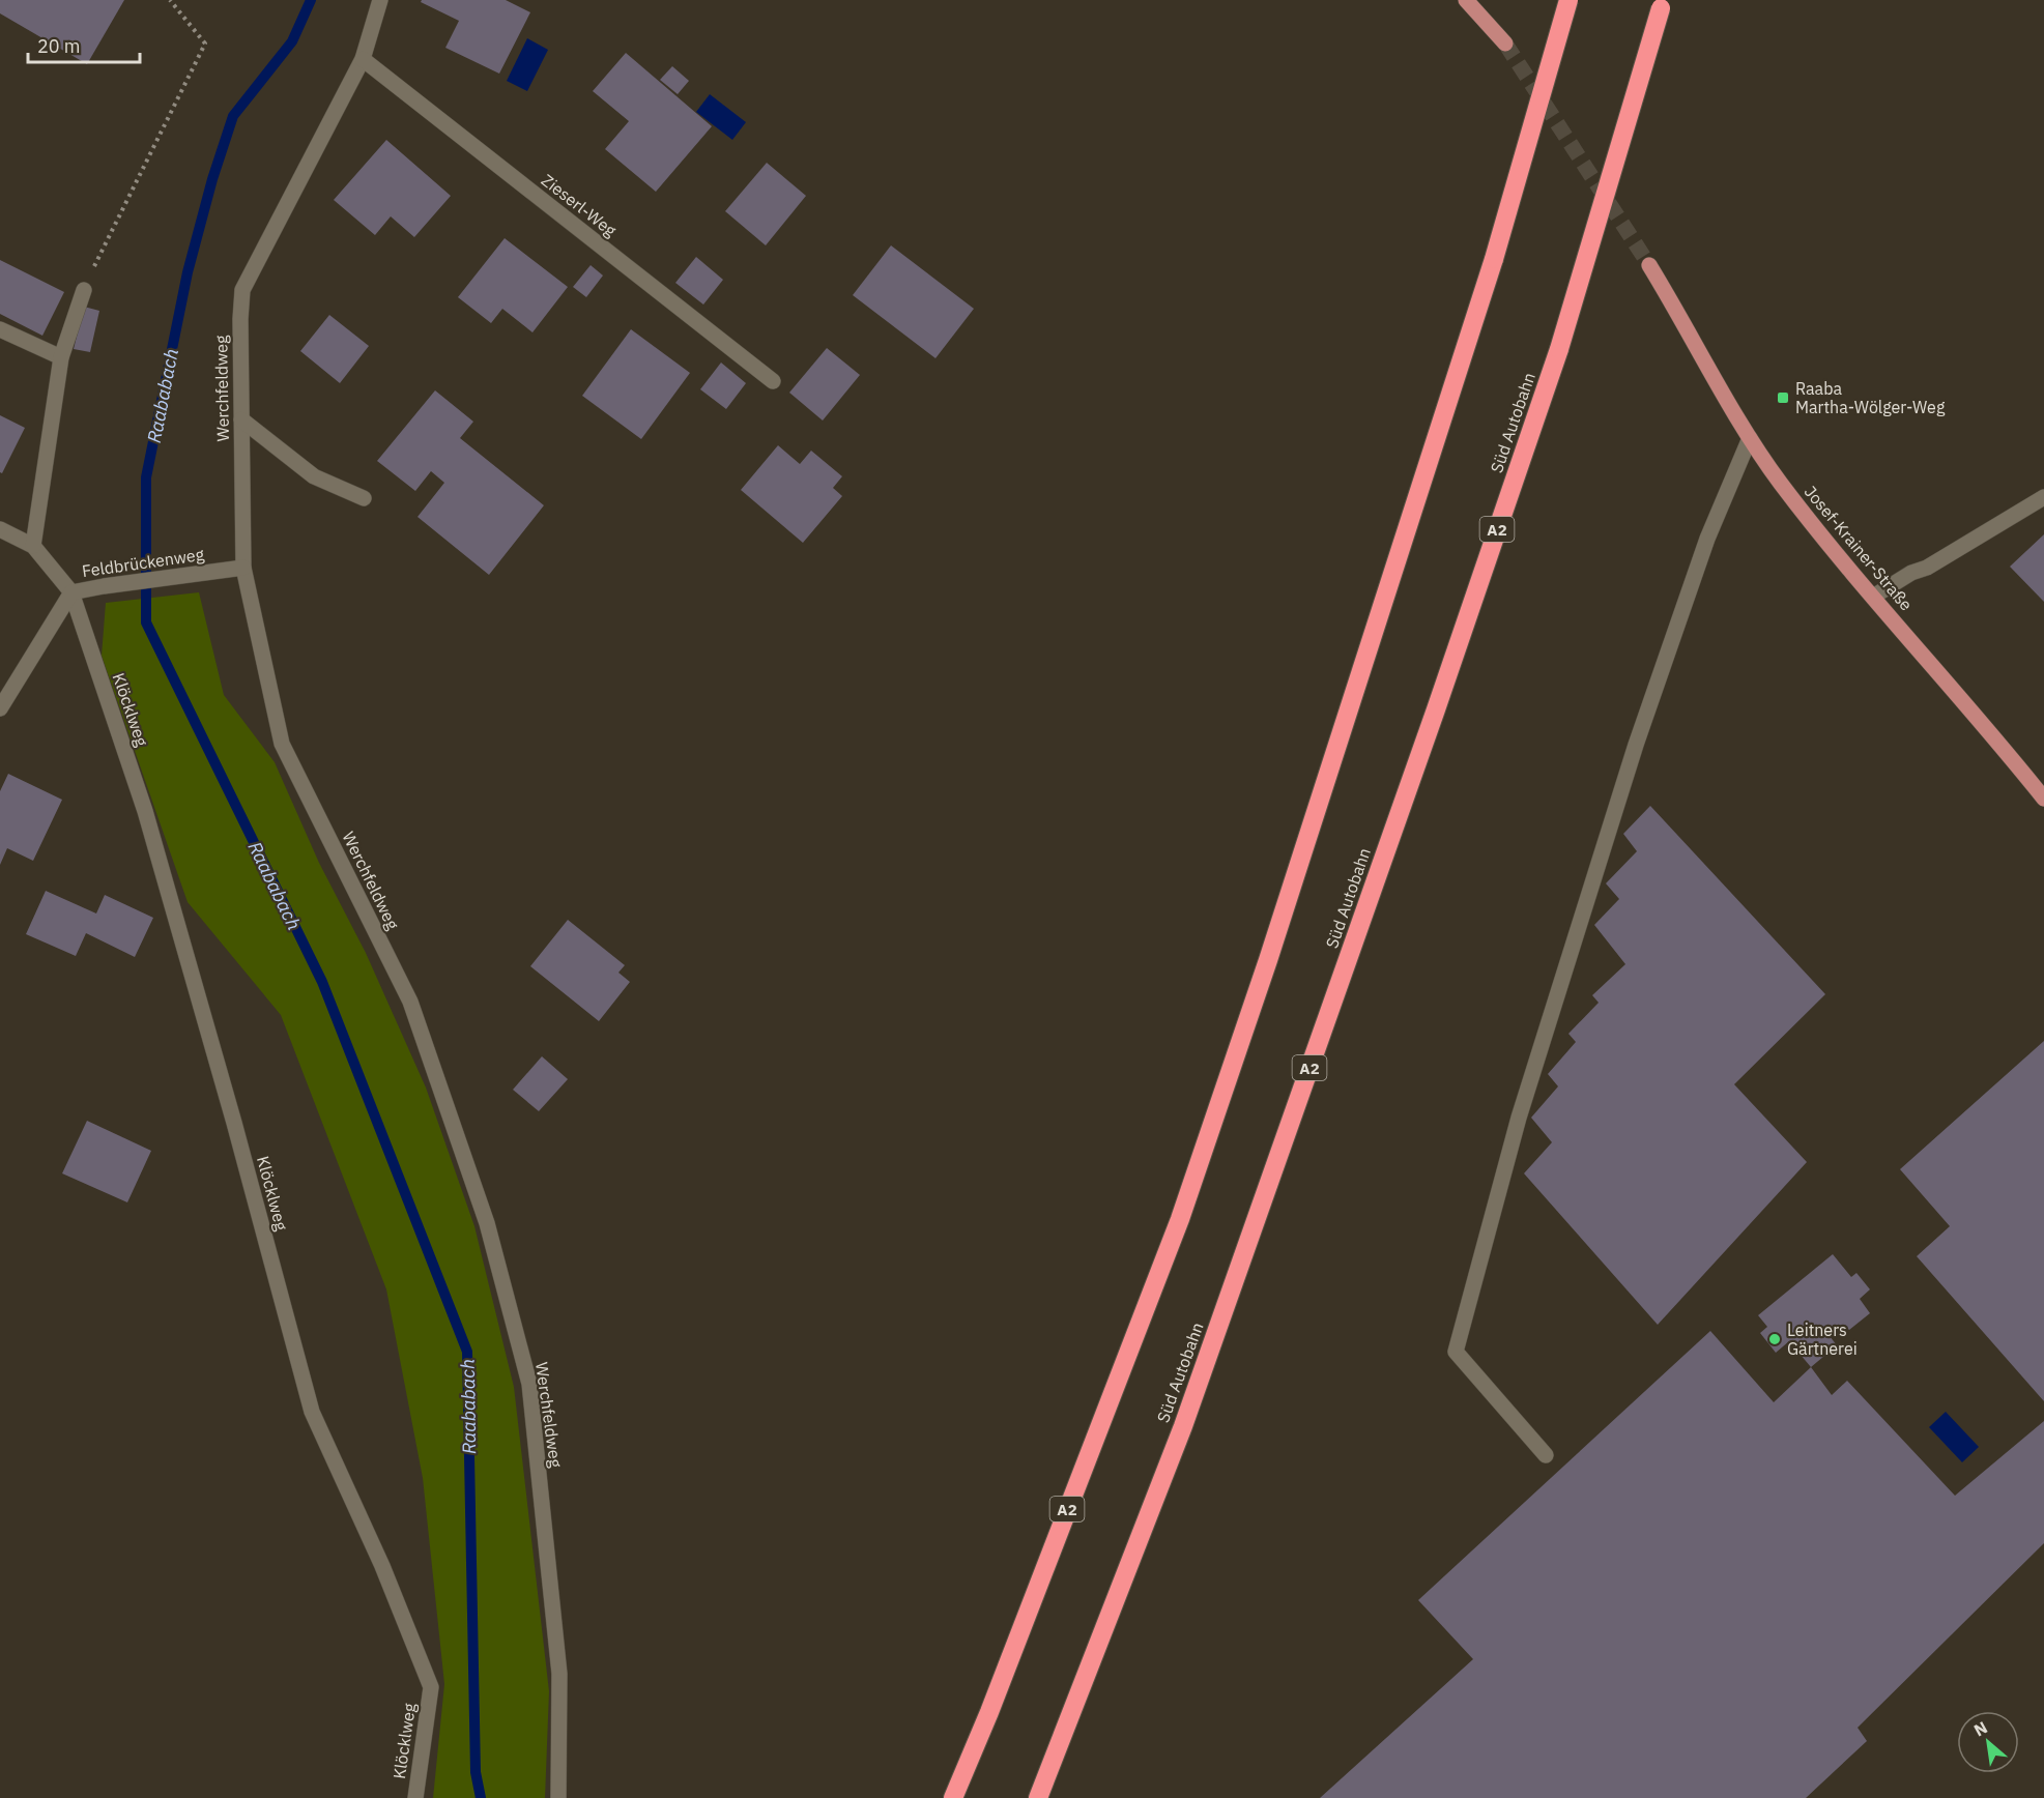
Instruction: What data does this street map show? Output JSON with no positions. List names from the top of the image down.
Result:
{
  "streets": {
    "highway": ["Süd Autobahn", "A2"],
    "main road": ["Josef-Krainer-Straße"],
    "street": [
      "Zieserl-Weg",
      "Werchfeldweg",
      "Feldbrückenweg",
      "Klöcklweg"
    ]
  },
  "crossings": [
    ["Zieserl-Weg", "Werchfeldweg"],
    ["Werchfeldweg", "Feldbrückenweg"],
    ["Feldbrückenweg", "Klöcklweg"]
  ],
  "water": ["Raababach"],
  "places": {
    "transit": ["Raaba Martha-Wölger-Weg"],
    "other": ["Leitners Gärtnerei"]
  },
  "scale_bar": "20 m",
  "north": "top left"
}
